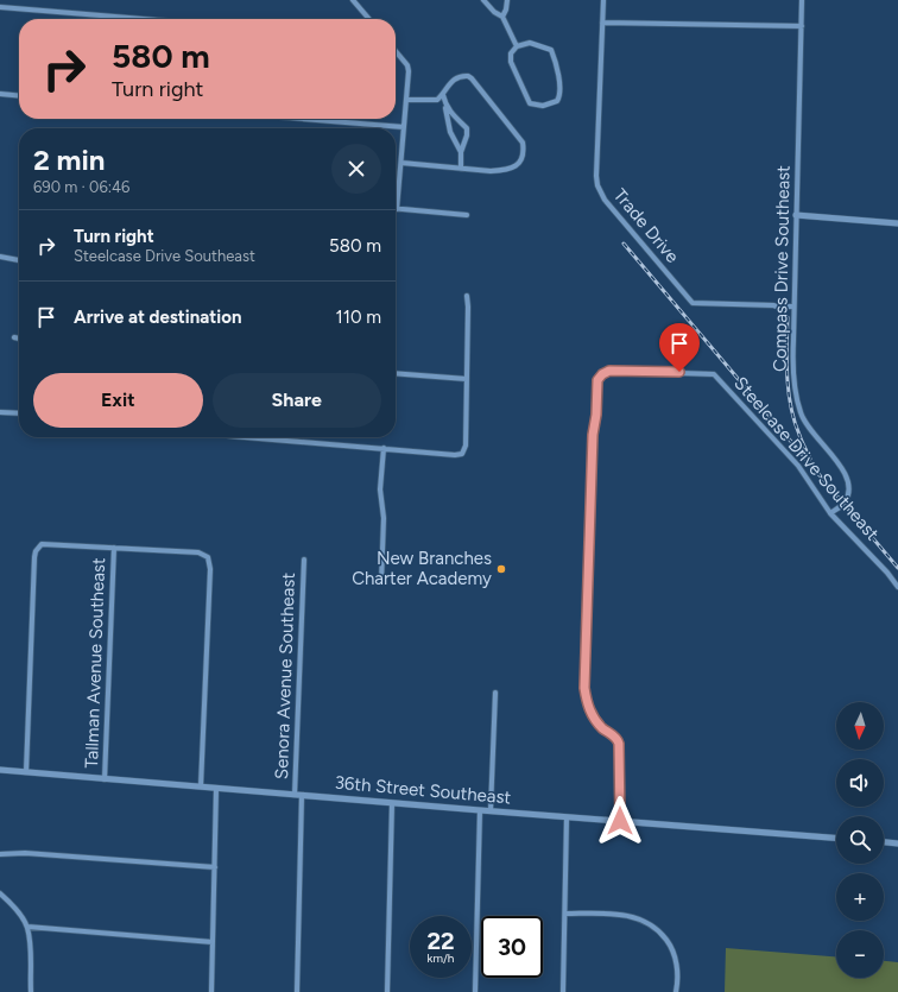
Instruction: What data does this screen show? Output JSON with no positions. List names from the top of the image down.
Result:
{
  "streets": {
    "street": [
      "Trade Drive",
      "Compass Drive Southeast",
      "Steelcase Drive Southeast",
      "Tallman Avenue Southeast",
      "Senora Avenue Southeast",
      "36th Street Southeast"
    ]
  },
  "crossings": [
    ["Trade Drive", "Compass Drive Southeast"],
    ["Compass Drive Southeast", "Steelcase Drive Southeast"],
    ["Steelcase Drive Southeast", "36th Street Southeast"],
    ["Tallman Avenue Southeast", "36th Street Southeast"],
    ["Senora Avenue Southeast", "36th Street Southeast"]
  ],
  "places": ["New Branches Charter Academy"],
  "north": "bottom",
  "page": {
    "turn": ["580 m", "Turn right"],
    "heading": ["2 min", "690 m · 06:46"],
    "list": [
      {
        "name": "Turn right",
        "note": "Steelcase Drive Southeast",
        "value": "580 m"
      },
      {
        "name": "Arrive at destination",
        "value": "110 m"
      }
    ],
    "buttons": ["Exit", "Share"],
    "map_buttons": ["+", "−"],
    "speed": "22 km/h",
    "limit": "30"
  }
}
